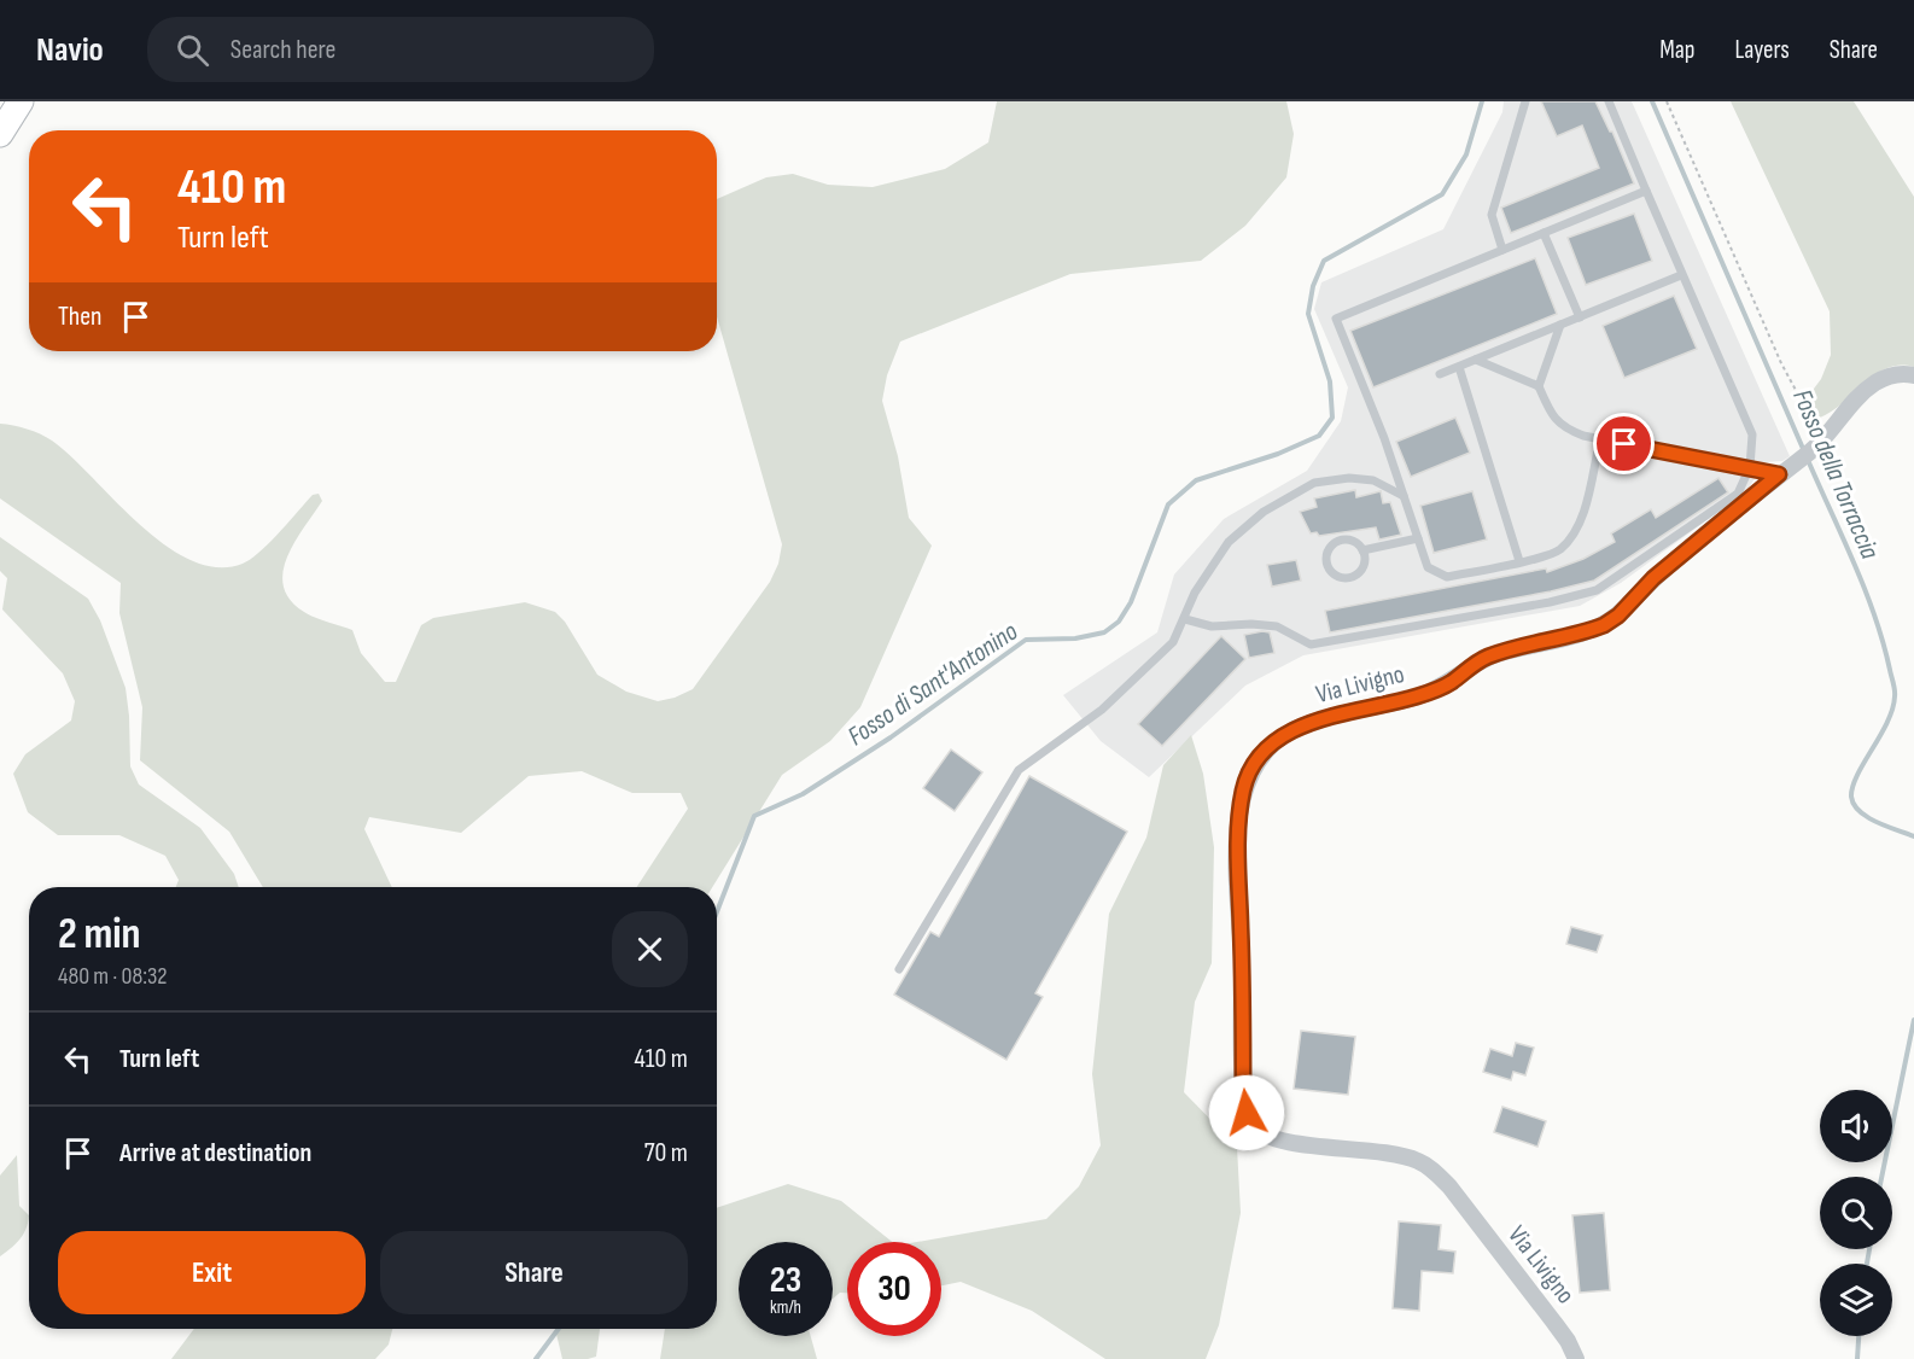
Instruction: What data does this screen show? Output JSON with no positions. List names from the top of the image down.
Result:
{
  "streets": {
    "street": ["Via Livigno"]
  },
  "water": ["Fosso della Torraccia", "Fosso di Sant'Antonino"],
  "page": {
    "header": "Navio",
    "search": "Search here",
    "nav": ["Map", "Layers", "Share"],
    "turn": ["410 m", "Turn left"],
    "then": "Then",
    "heading": ["2 min", "480 m · 08:32"],
    "list": [
      {
        "name": "Turn left",
        "value": "410 m"
      },
      {
        "name": "Arrive at destination",
        "value": "70 m"
      }
    ],
    "buttons": ["Exit", "Share"],
    "speed": "23 km/h",
    "limit": "30"
  }
}
